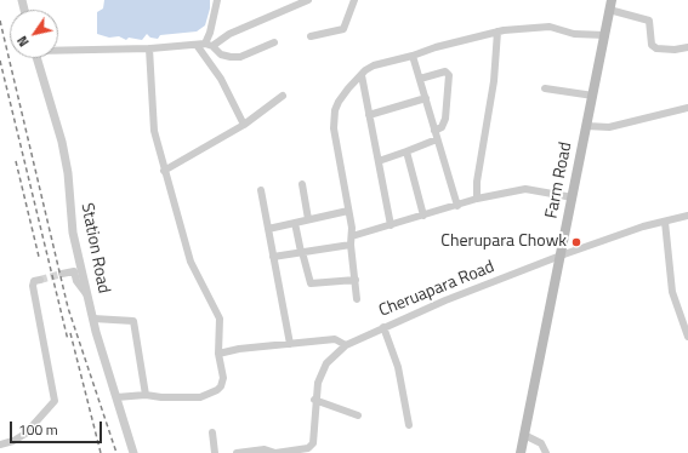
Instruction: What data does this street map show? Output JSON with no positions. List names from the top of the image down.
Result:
{
  "streets": {
    "main road": ["Farm Road"],
    "street": ["Station Road", "Cheruapara Road"]
  },
  "crossings": [
    ["Farm Road", "Cheruapara Road"]
  ],
  "places": ["Cherupara Chowk"],
  "scale_bar": "100 m",
  "north": "bottom left"
}
